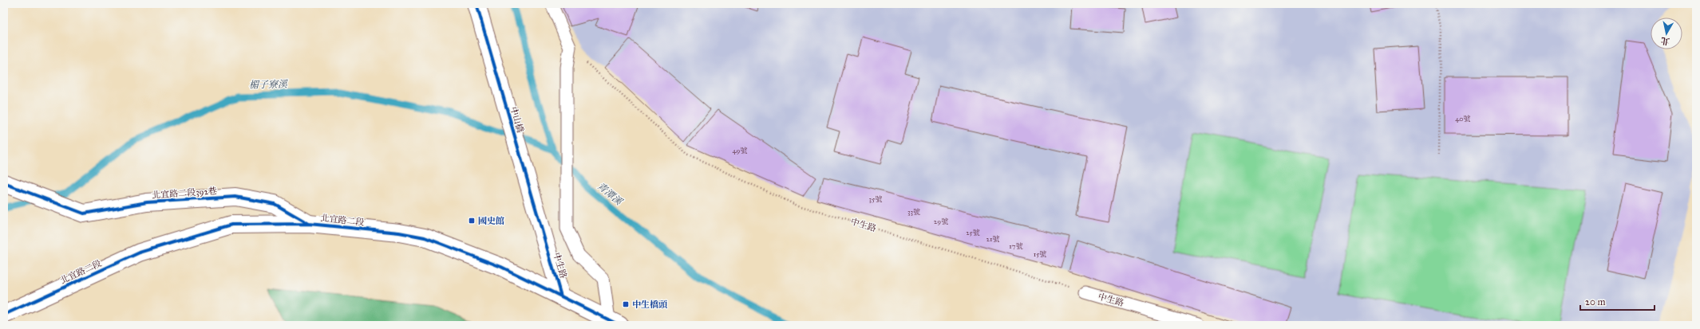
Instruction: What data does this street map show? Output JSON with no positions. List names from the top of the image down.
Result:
{
  "streets": {
    "main road": [
      "中山橋",
      "北宜路二段392巷",
      "北宜路二段",
      "中生路"
    ]
  },
  "crossings": [
    ["中山橋", "中生路"],
    ["北宜路二段392巷", "北宜路二段"],
    ["北宜路二段", "中生路"]
  ],
  "water": ["楣子寮溪", "青潭溪"],
  "places": {
    "transit": ["國史館", "中生橋頭"]
  },
  "house_numbers": [
    "40號",
    "49號",
    "35號",
    "33號",
    "29號",
    "25號",
    "21號",
    "17號",
    "15號"
  ],
  "scale_bar": "20 m",
  "north": "bottom"
}
